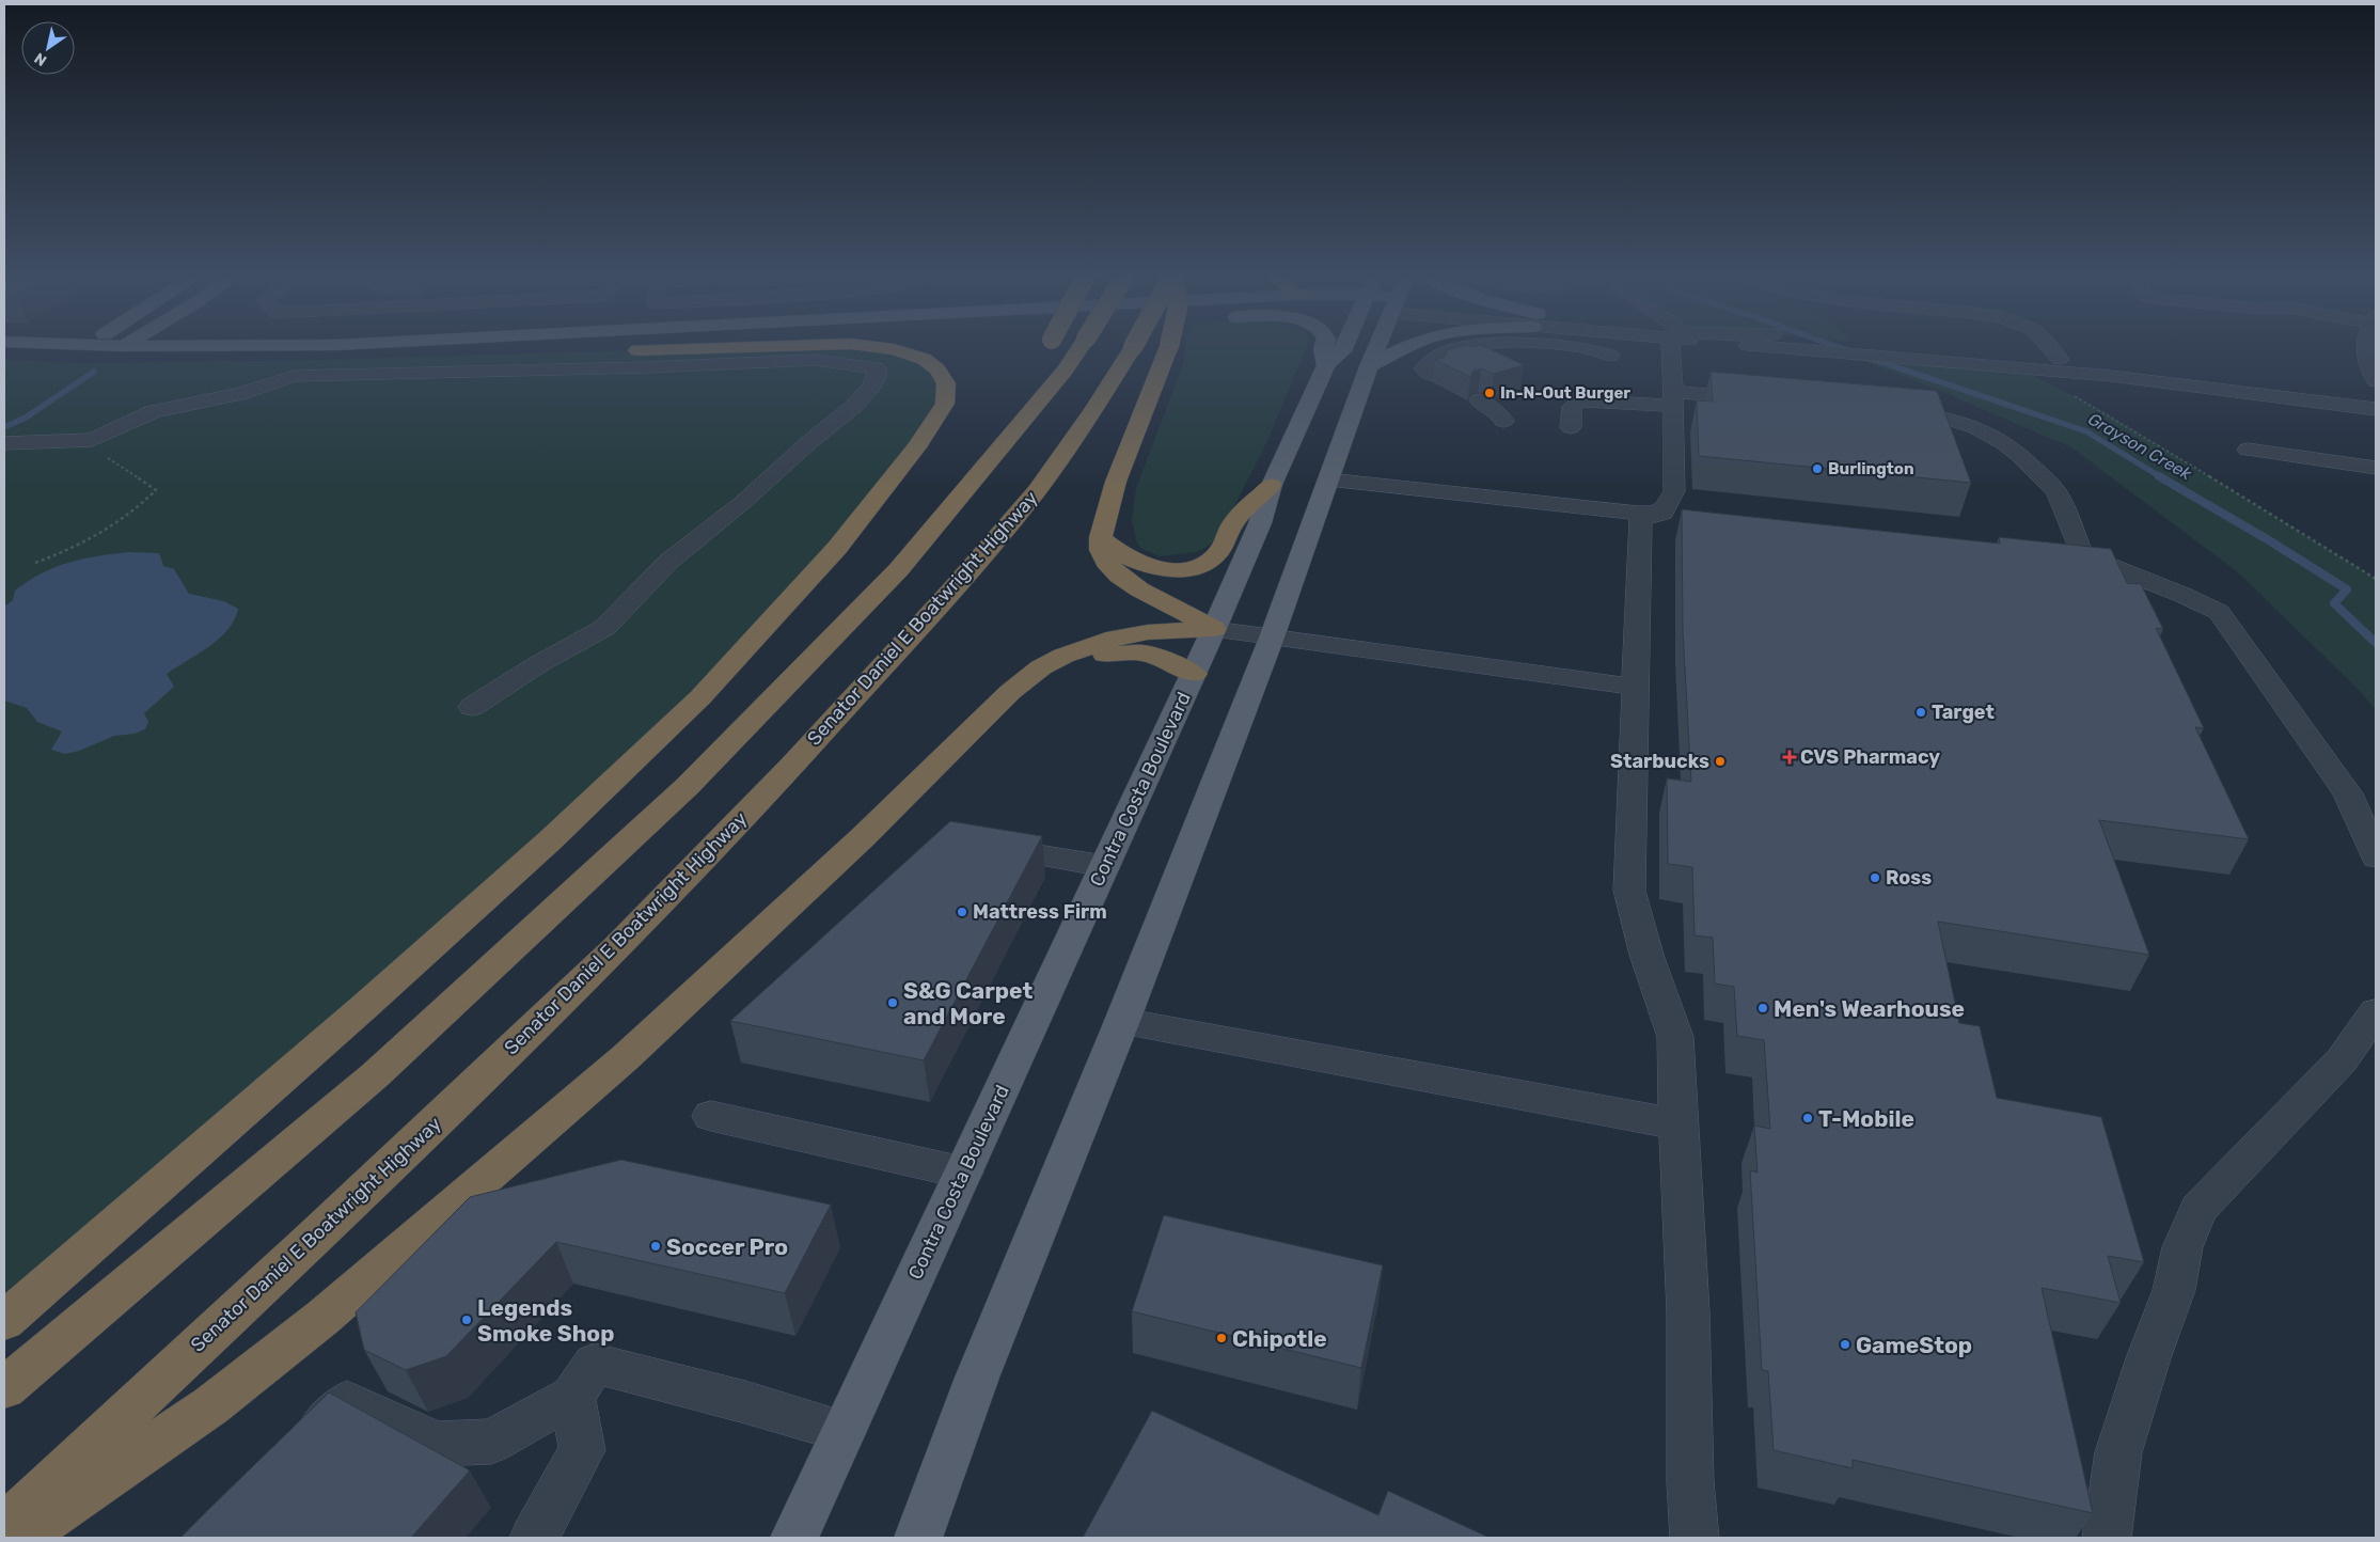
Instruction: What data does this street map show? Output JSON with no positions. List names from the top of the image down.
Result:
{
  "streets": {
    "highway": ["Senator Daniel E Boatwright Highway"],
    "main road": ["Contra Costa Boulevard"]
  },
  "water": ["Grayson Creek"],
  "places": {
    "other": [
      "In-N-Out Burger",
      "Burlington",
      "Target",
      "Starbucks",
      "Ross",
      "Mattress Firm",
      "S&G Carpet and More",
      "Men's Wearhouse",
      "T-Mobile",
      "Soccer Pro",
      "Legends Smoke Shop",
      "Chipotle",
      "GameStop"
    ],
    "health": ["CVS Pharmacy"]
  },
  "north": "bottom left"
}
